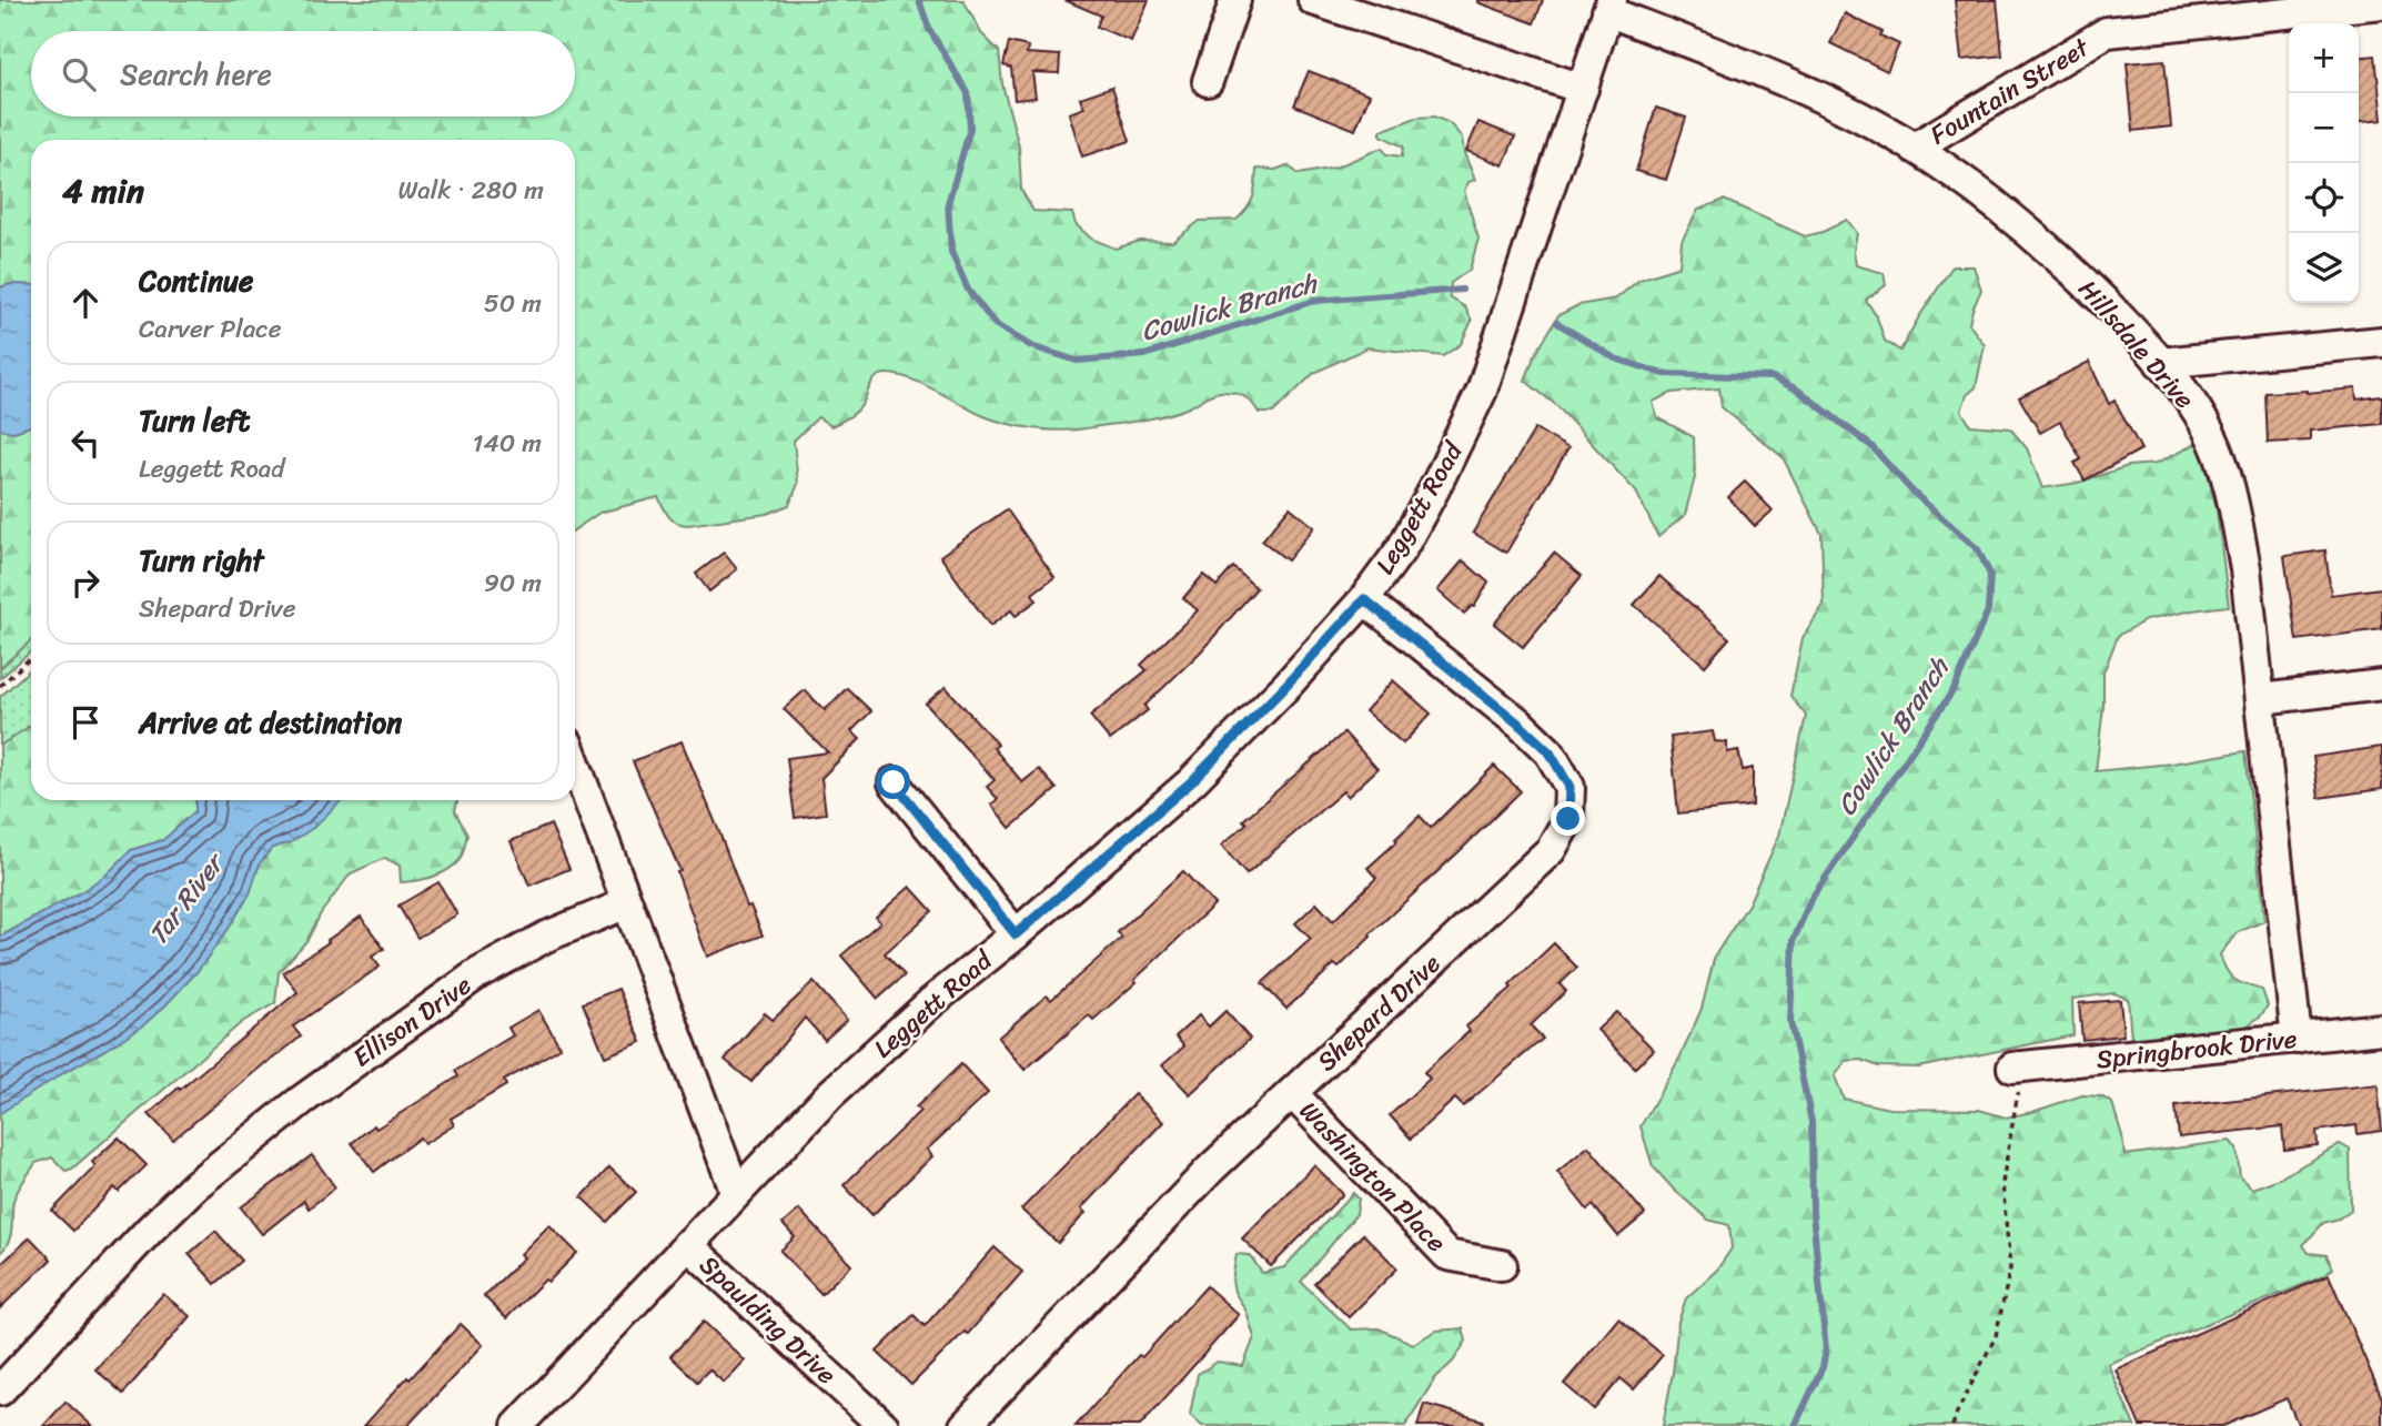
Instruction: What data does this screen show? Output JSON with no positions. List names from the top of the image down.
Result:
{
  "streets": {
    "street": [
      "Fountain Street",
      "Hillsdale Drive",
      "Leggett Road",
      "Shepard Drive",
      "Ellison Drive",
      "Springbrook Drive",
      "Washington Place",
      "Spaulding Drive"
    ]
  },
  "crossings": [
    ["Fountain Street", "Hillsdale Drive"],
    ["Hillsdale Drive", "Leggett Road"],
    ["Hillsdale Drive", "Springbrook Drive"],
    ["Leggett Road", "Shepard Drive"],
    ["Leggett Road", "Spaulding Drive"],
    ["Shepard Drive", "Washington Place"]
  ],
  "water": ["Cowlick Branch", "Tar River"],
  "page": {
    "map_buttons": ["+", "−"],
    "search": "Search here",
    "heading": ["4 min", "Walk · 280 m"],
    "list": [
      ["Continue", "Carver Place", "50 m"],
      ["Turn left", "Leggett Road", "140 m"],
      ["Turn right", "Shepard Drive", "90 m"],
      "Arrive at destination"
    ]
  }
}
